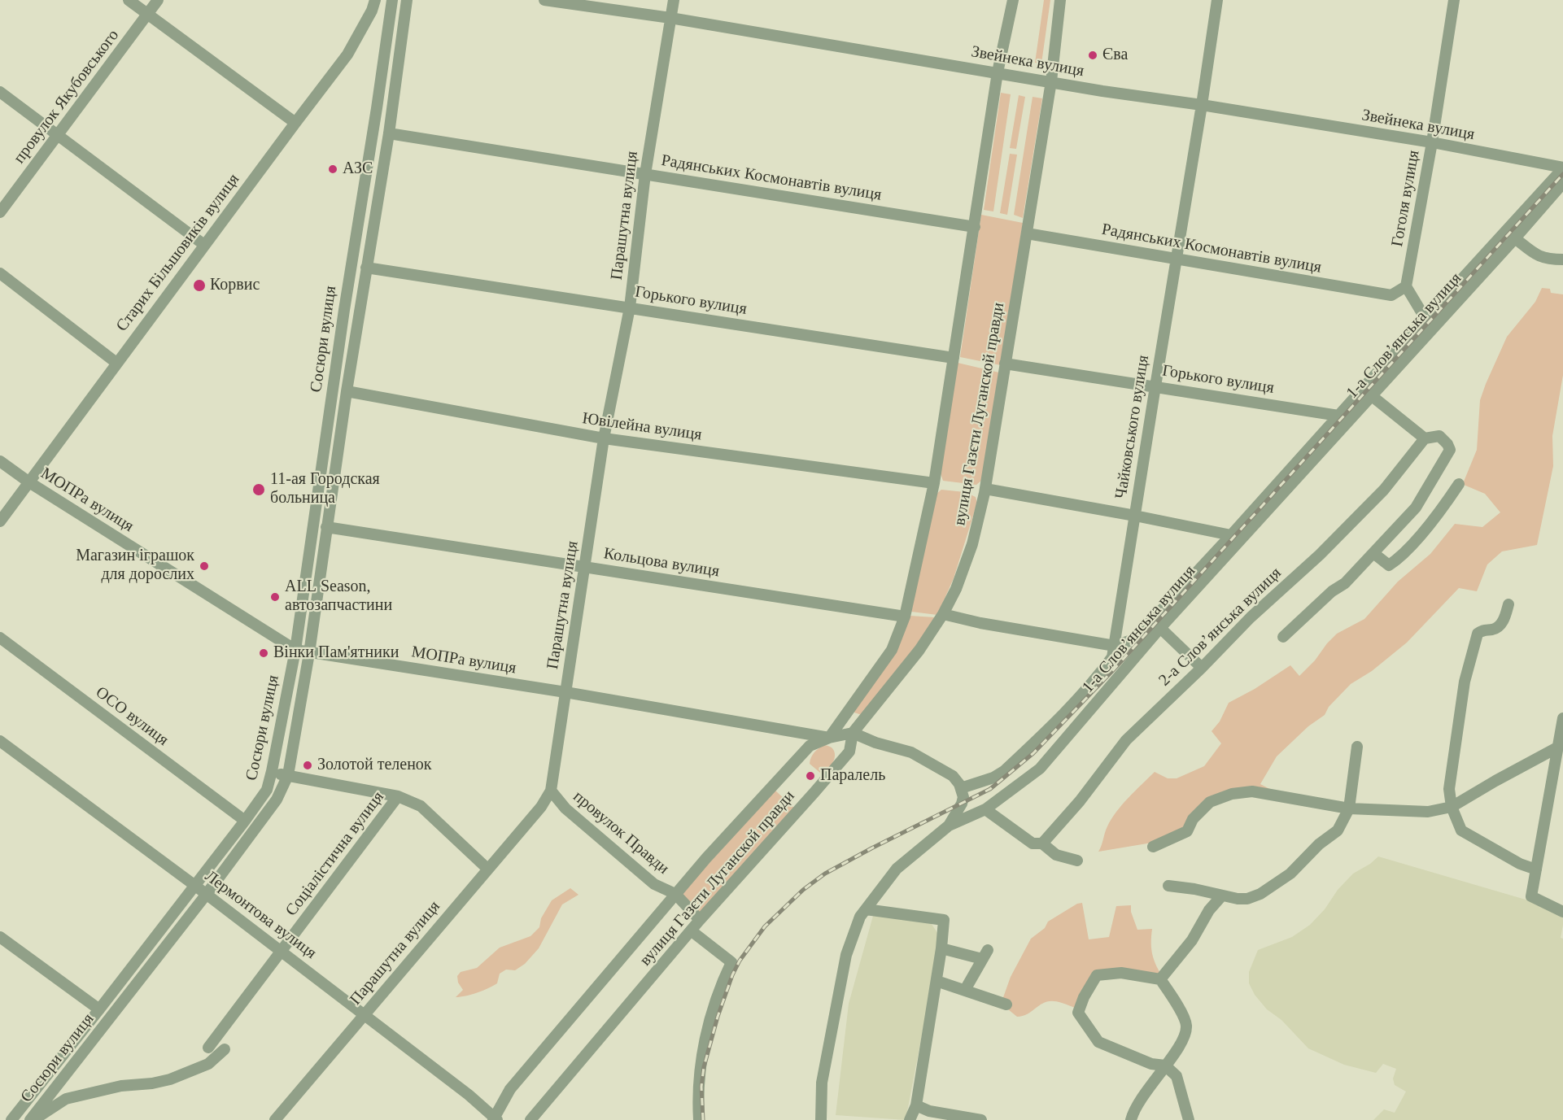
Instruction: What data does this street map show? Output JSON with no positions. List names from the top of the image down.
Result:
{
  "streets": {
    "street": [
      "Звейнека вулиця",
      "провулок Якубовського",
      "Радянських Космонавтів вулиця",
      "Гоголя вулиця",
      "Парашутна вулиця",
      "Старих Більшовиків вулиця",
      "Горького вулиця",
      "1-а Слов’янська вулиця",
      "Сосюри вулиця",
      "вулиця Газєти Луганской правди",
      "Ювілейна вулиця",
      "Чайковського вулиця",
      "МОПРа вулиця",
      "Кольцова вулиця",
      "2-а Слов’янська вулиця",
      "ОСО вулиця",
      "провулок Правди",
      "Соціалістична вулиця",
      "Лермонтова вулиця"
    ]
  },
  "crossings": [
    ["Звейнека вулиця", "Гоголя вулиця"],
    ["Звейнека вулиця", "Парашутна вулиця"],
    ["Звейнека вулиця", "вулиця Газєти Луганской правди"],
    ["Звейнека вулиця", "Чайковського вулиця"],
    ["Радянських Космонавтів вулиця", "Гоголя вулиця"],
    ["Радянських Космонавтів вулиця", "Парашутна вулиця"],
    ["Радянських Космонавтів вулиця", "Сосюри вулиця"],
    ["Радянських Космонавтів вулиця", "вулиця Газєти Луганской правди"],
    ["Радянських Космонавтів вулиця", "Чайковського вулиця"],
    ["Парашутна вулиця", "Горького вулиця"],
    ["Парашутна вулиця", "Ювілейна вулиця"],
    ["Парашутна вулиця", "МОПРа вулиця"],
    ["Парашутна вулиця", "Кольцова вулиця"],
    ["Парашутна вулиця", "провулок Правди"],
    ["Парашутна вулиця", "Лермонтова вулиця"],
    ["Старих Більшовиків вулиця", "МОПРа вулиця"],
    ["Горького вулиця", "Сосюри вулиця"],
    ["Горького вулиця", "вулиця Газєти Луганской правди"],
    ["Горького вулиця", "Чайковського вулиця"],
    ["Сосюри вулиця", "Ювілейна вулиця"],
    ["Сосюри вулиця", "МОПРа вулиця"],
    ["Сосюри вулиця", "Кольцова вулиця"],
    ["Сосюри вулиця", "ОСО вулиця"],
    ["Сосюри вулиця", "Лермонтова вулиця"],
    ["вулиця Газєти Луганской правди", "Ювілейна вулиця"],
    ["вулиця Газєти Луганской правди", "МОПРа вулиця"],
    ["вулиця Газєти Луганской правди", "Кольцова вулиця"],
    ["вулиця Газєти Луганской правди", "провулок Правди"],
    ["вулиця Газєти Луганской правди", "Лермонтова вулиця"],
    ["Соціалістична вулиця", "Лермонтова вулиця"]
  ],
  "places": [
    "Єва",
    "АЗС",
    "Корвис",
    "11-ая Городская больница",
    "Магазин іграшок для дорослих",
    "ALL Season, автозапчастини",
    "Вінки Пам'ятники",
    "Золотой теленок",
    "Паралель"
  ]
}
